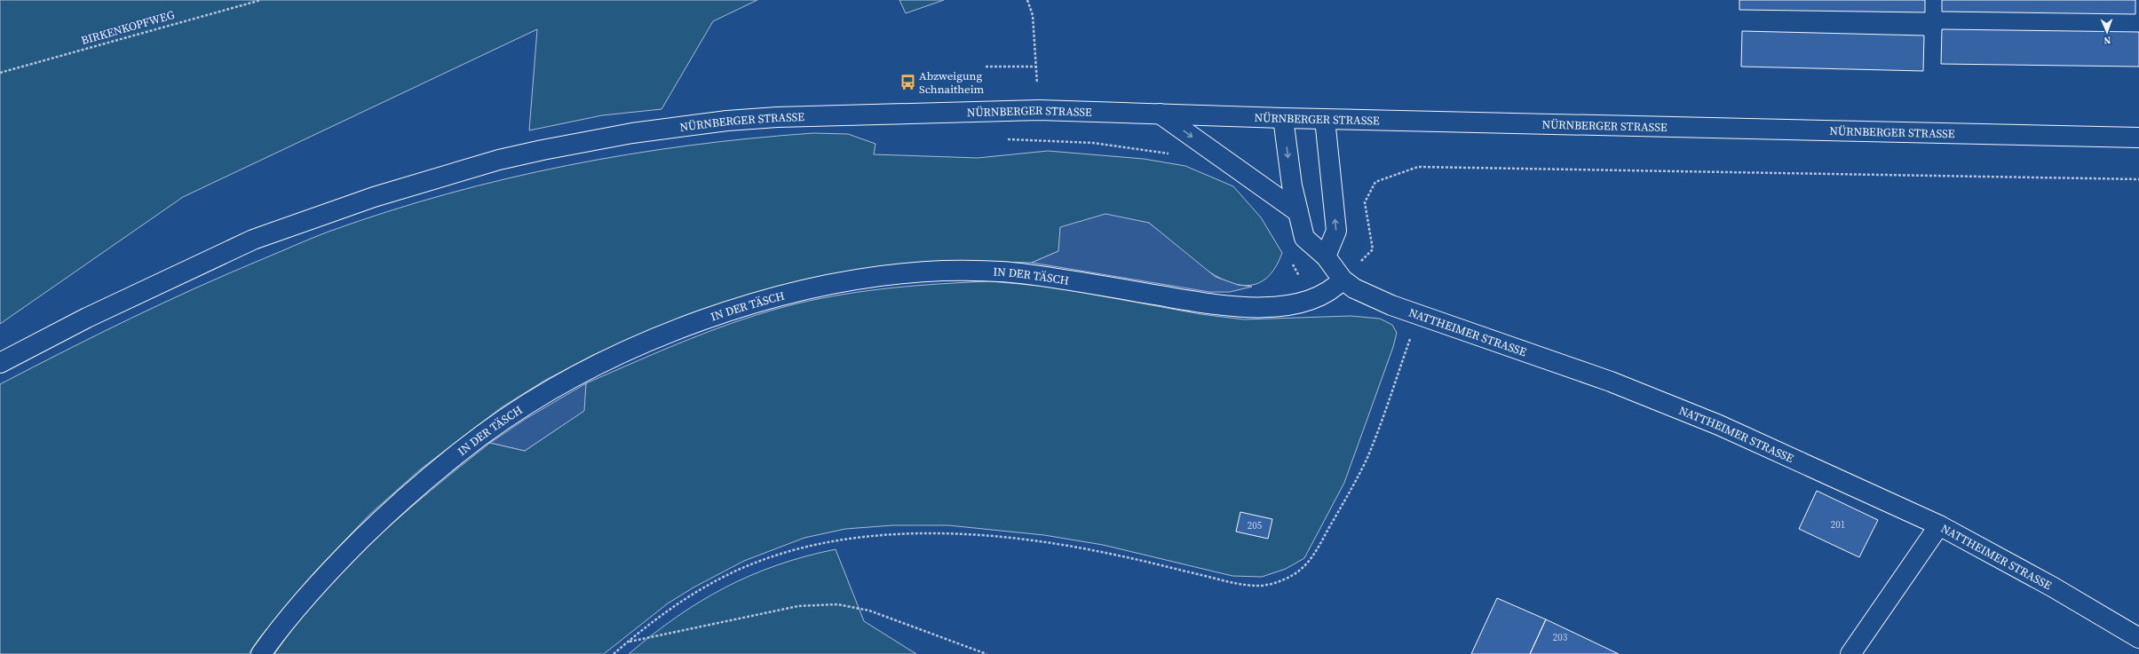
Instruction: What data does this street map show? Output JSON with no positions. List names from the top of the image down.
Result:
{
  "streets": {
    "street": ["NÜRNBERGER STRASSE", "IN DER TÄSCH", "NATTHEIMER STRASSE"],
    "path": ["BIRKENKOPFWEG"]
  },
  "crossings": [
    ["NÜRNBERGER STRASSE", "NATTHEIMER STRASSE"],
    ["IN DER TÄSCH", "NATTHEIMER STRASSE"]
  ],
  "places": {
    "bus stop": ["Abzweigung Schnaitheim"]
  },
  "house_numbers": ["201", "205", "203"],
  "north": "bottom"
}
